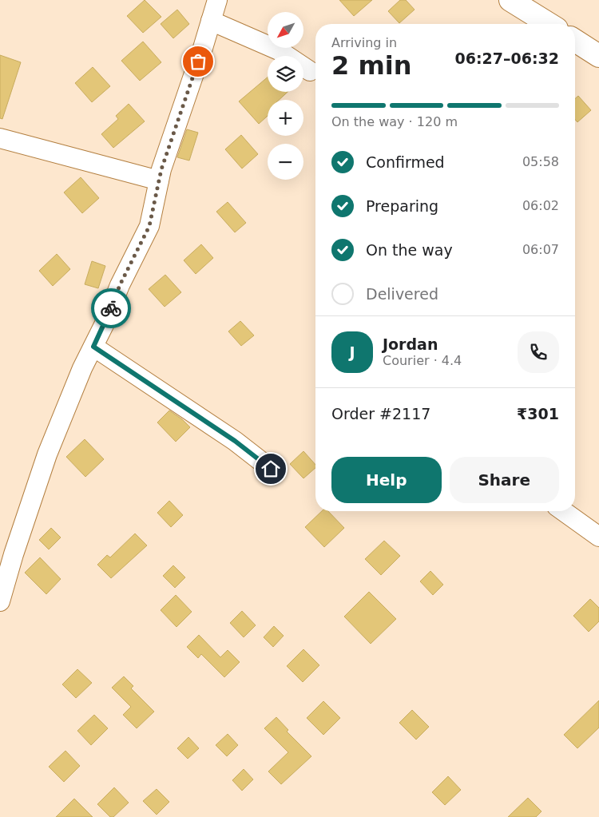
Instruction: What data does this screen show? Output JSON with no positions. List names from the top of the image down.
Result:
{
  "north": "bottom left",
  "page": {
    "map_buttons": ["+", "−"],
    "heading": ["2 min", "Arriving in", "06:27–06:32"],
    "panel": [
      "Jordan",
      "Courier · 4.4",
      "Order #2117",
      "₹301"
    ],
    "bar": "On the way · 120 m",
    "list": [
      ["Confirmed", "05:58"],
      ["Preparing", "06:02"],
      ["On the way", "06:07"],
      "Delivered"
    ],
    "round": "J",
    "buttons": ["Help", "Share"]
  }
}
